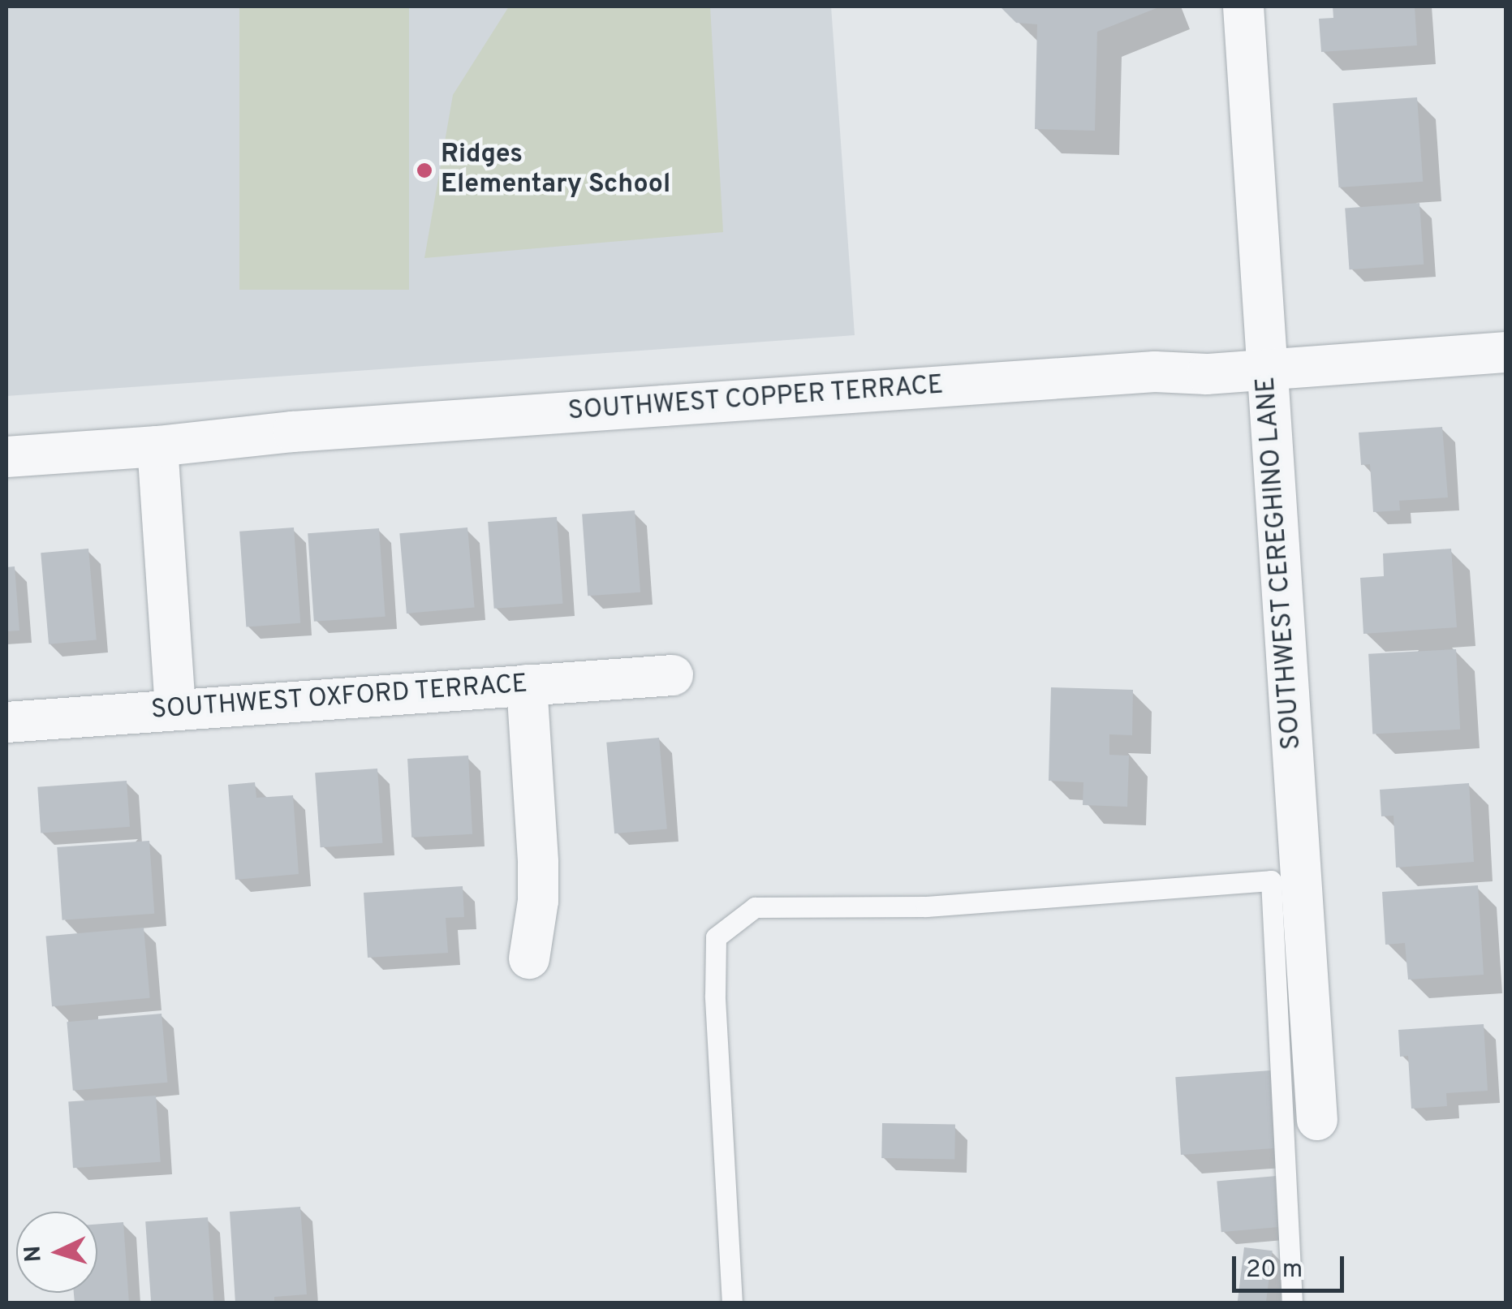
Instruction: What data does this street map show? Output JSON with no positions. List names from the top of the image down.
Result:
{
  "streets": {
    "street": ["SOUTHWEST COPPER TERRACE", "SOUTHWEST CEREGHINO LANE", "SOUTHWEST OXFORD TERRACE"]
  },
  "crossings": [
    ["SOUTHWEST COPPER TERRACE", "SOUTHWEST CEREGHINO LANE"]
  ],
  "places": ["Ridges Elementary School"],
  "scale_bar": "20 m",
  "north": "left"
}
